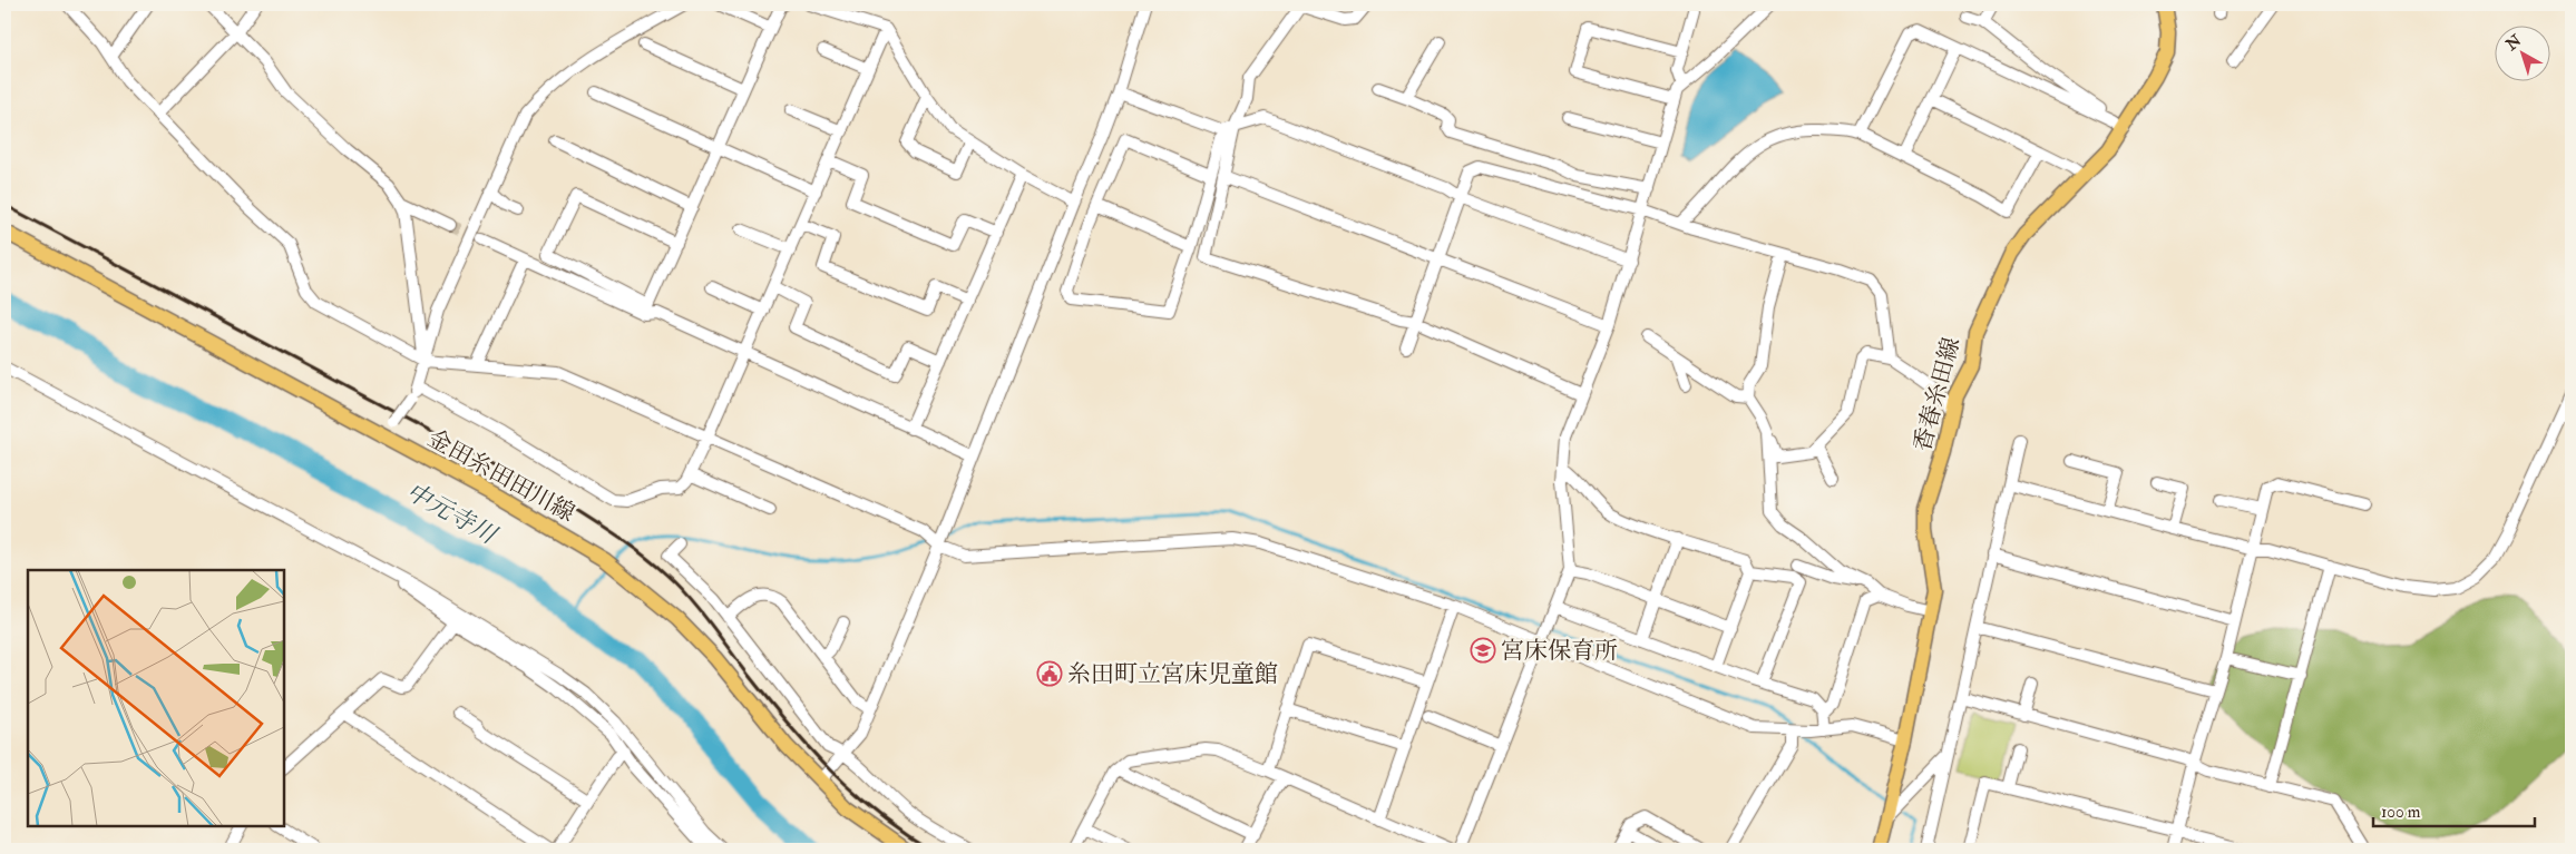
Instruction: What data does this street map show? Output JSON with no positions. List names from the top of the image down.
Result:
{
  "streets": {
    "main road": ["香春糸田線", "金田糸田田川線"]
  },
  "water": ["中元寺川"],
  "places": {
    "school or university": ["宮床保育所"],
    "public building": ["糸田町立宮床児童館"]
  },
  "scale_bar": "100 m",
  "north": "top left"
}
